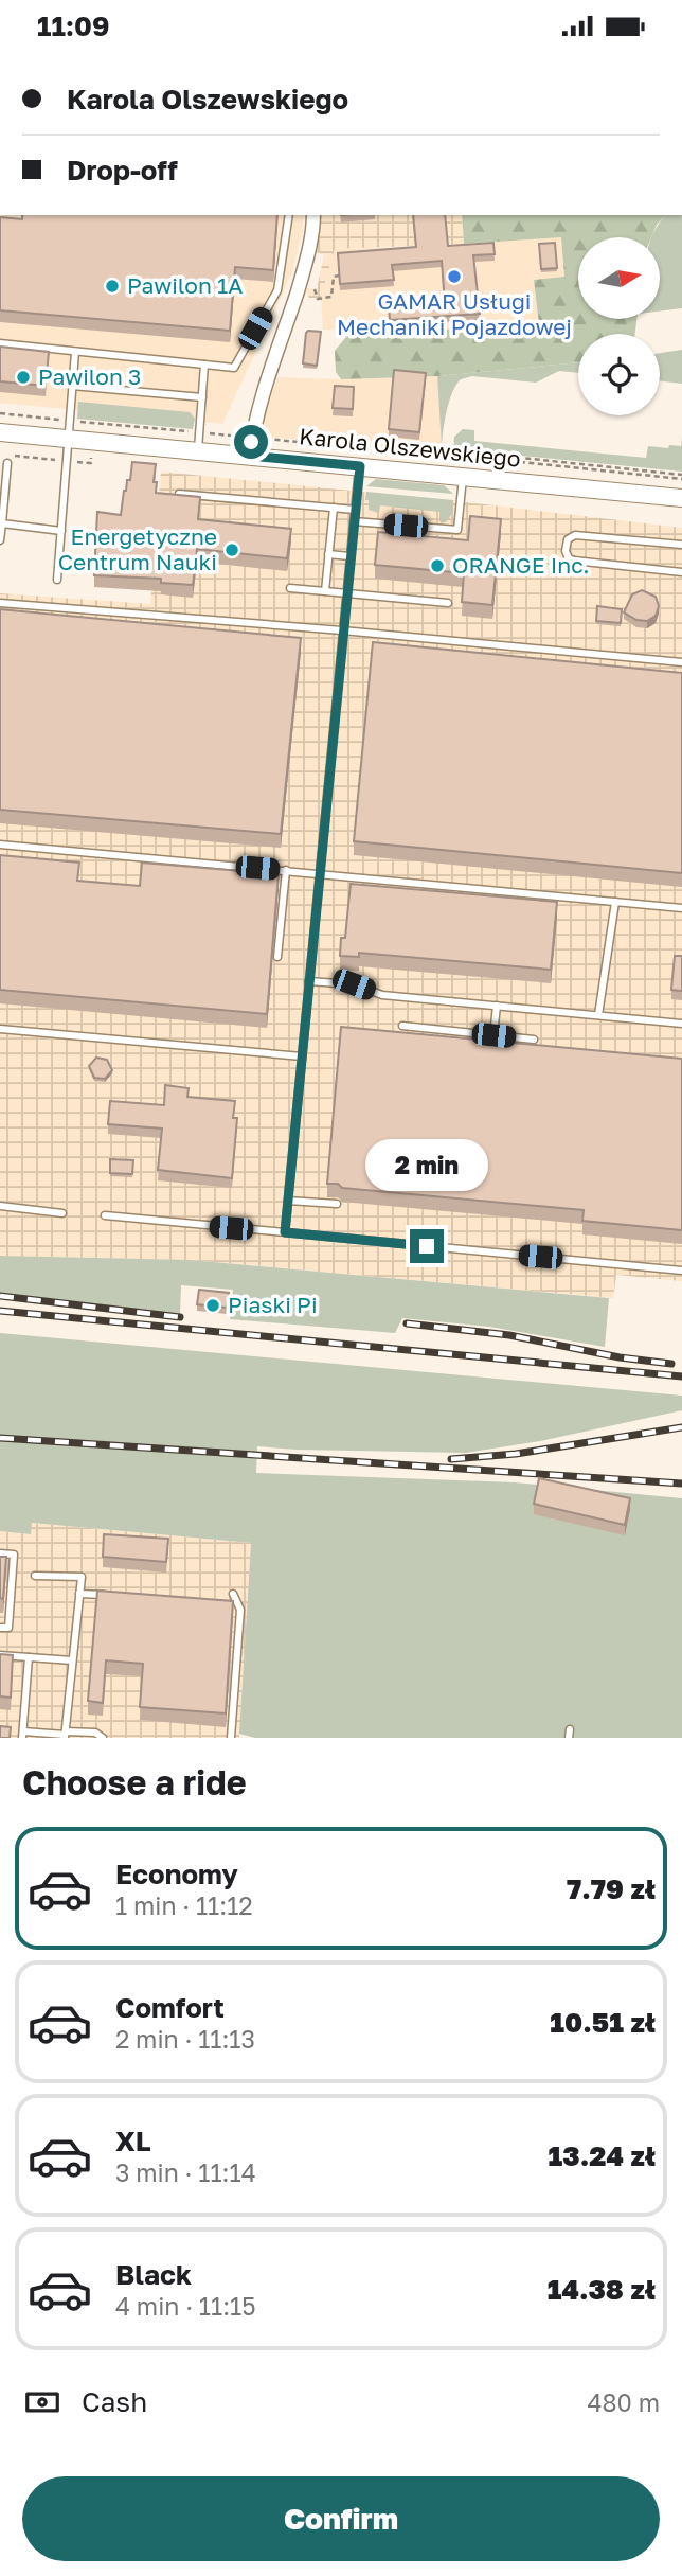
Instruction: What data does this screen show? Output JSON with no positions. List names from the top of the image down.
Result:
{
  "streets": {
    "street": ["Karola Olszewskiego"]
  },
  "places": [
    "GAMAR Usługi Mechaniki Pojazdowej",
    "Pawilon 1A",
    "Pawilon 3",
    "Energetyczne Centrum Nauki",
    "ORANGE Inc.",
    "Piaski Pi"
  ],
  "north": "right",
  "page": {
    "status": "11:09",
    "banner": ["Karola Olszewskiego", "Drop-off"],
    "bubble": "2 min",
    "heading": "Choose a ride",
    "list": [
      {
        "name": "Economy",
        "note": "1 min · 11:12",
        "value": "7.79 zł"
      },
      {
        "name": "Comfort",
        "note": "2 min · 11:13",
        "value": "10.51 zł"
      },
      {
        "name": "XL",
        "note": "3 min · 11:14",
        "value": "13.24 zł"
      },
      {
        "name": "Black",
        "note": "4 min · 11:15",
        "value": "14.38 zł"
      }
    ],
    "pay": ["Cash", "480 m"],
    "buttons": "Confirm"
  }
}
